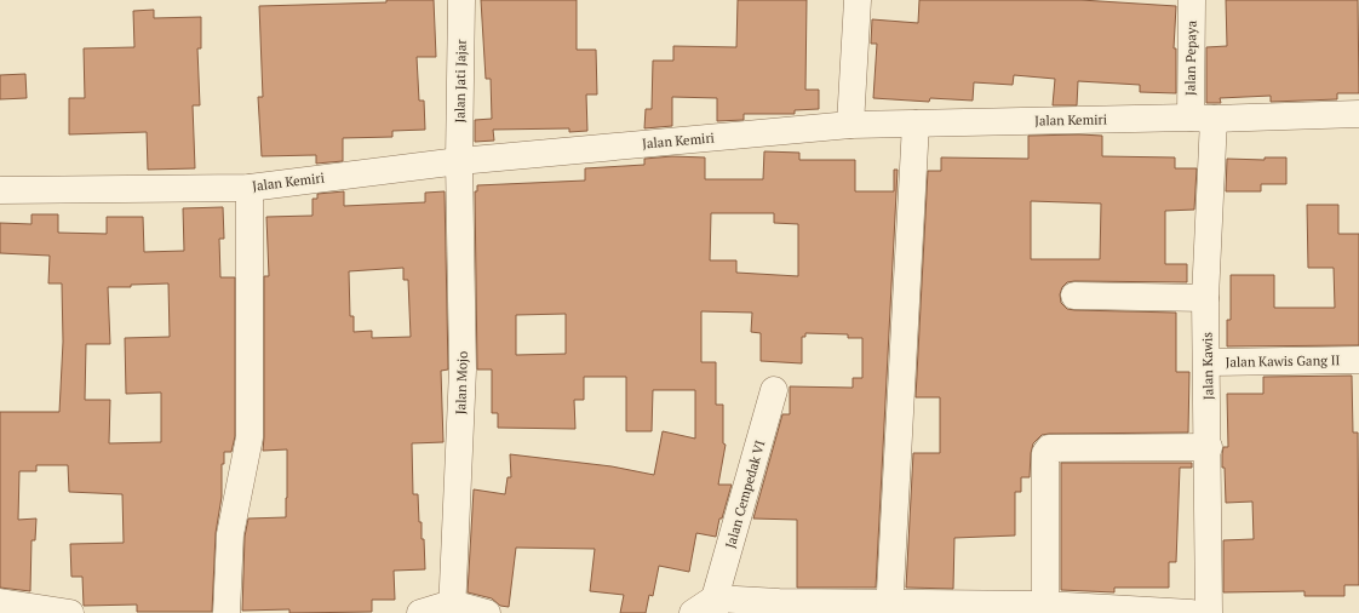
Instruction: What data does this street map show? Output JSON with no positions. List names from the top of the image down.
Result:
{
  "streets": {
    "street": [
      "Jalan Pepaya",
      "Jalan Jati Jajar",
      "Jalan Kemiri",
      "Jalan Kawis Gang II",
      "Jalan Kawis",
      "Jalan Mojo",
      "Jalan Cempedak VI"
    ]
  },
  "crossings": [
    ["Jalan Pepaya", "Jalan Kemiri"],
    ["Jalan Pepaya", "Jalan Kawis"],
    ["Jalan Jati Jajar", "Jalan Kemiri"],
    ["Jalan Jati Jajar", "Jalan Mojo"],
    ["Jalan Kemiri", "Jalan Kawis"],
    ["Jalan Kemiri", "Jalan Mojo"],
    ["Jalan Kawis Gang II", "Jalan Kawis"]
  ]
}
